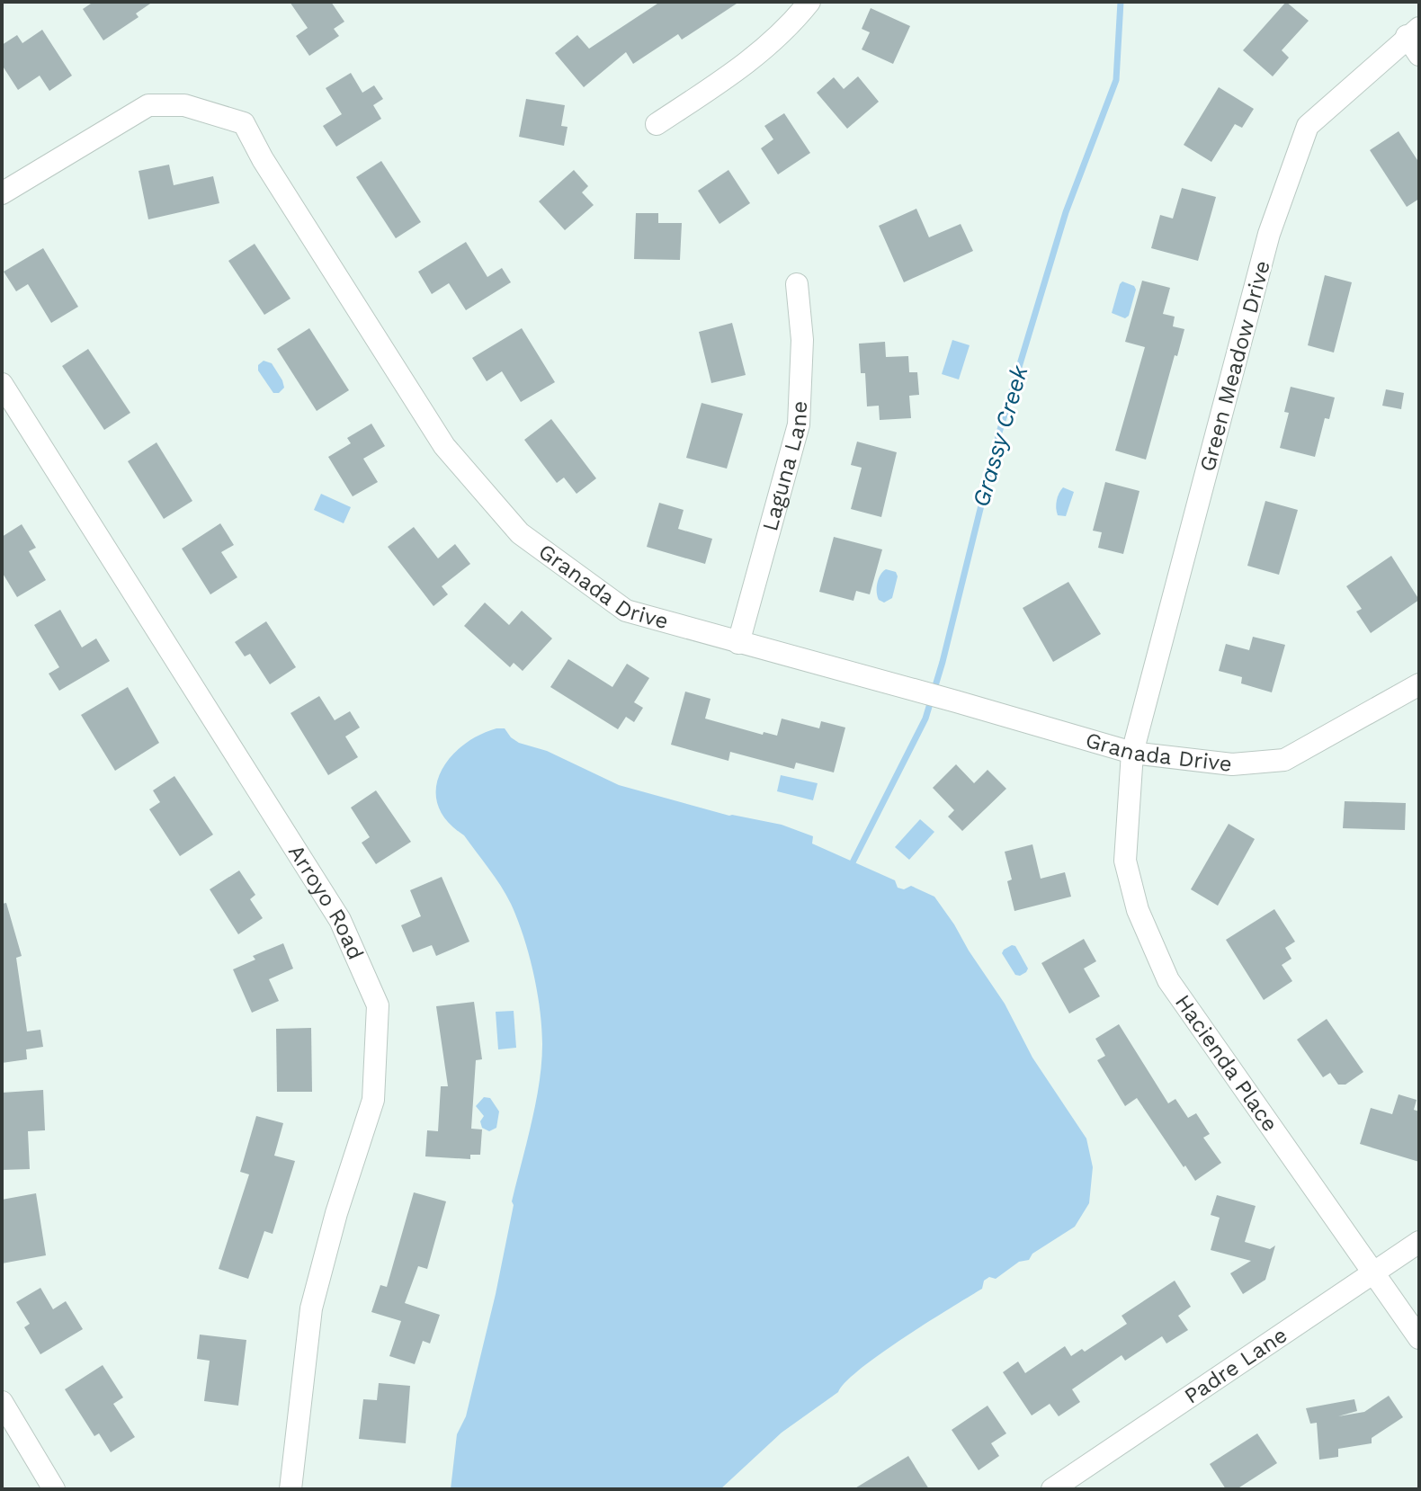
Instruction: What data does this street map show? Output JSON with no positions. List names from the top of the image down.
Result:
{
  "streets": {
    "street": [
      "Green Meadow Drive",
      "Laguna Lane",
      "Granada Drive",
      "Arroyo Road",
      "Hacienda Place",
      "Padre Lane"
    ]
  },
  "crossings": [
    ["Green Meadow Drive", "Granada Drive"],
    ["Green Meadow Drive", "Hacienda Place"],
    ["Laguna Lane", "Granada Drive"],
    ["Granada Drive", "Hacienda Place"],
    ["Hacienda Place", "Padre Lane"]
  ],
  "water": ["Grassy Creek"]
}
